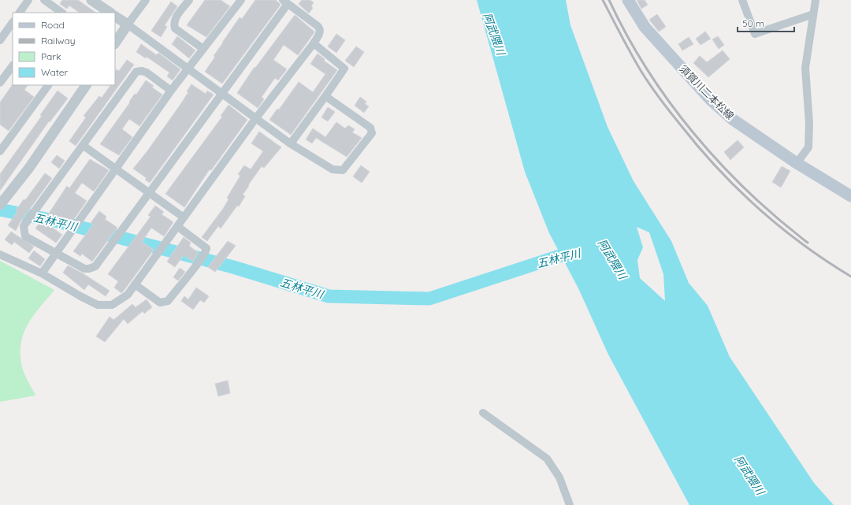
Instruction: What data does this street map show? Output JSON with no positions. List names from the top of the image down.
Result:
{
  "streets": {
    "main road": ["須賀川二本松線"]
  },
  "water": ["阿武隈川", "五林平川"],
  "legend": [
    "Road",
    "Railway",
    "Park",
    "Water"
  ],
  "scale_bar": "50 m"
}
